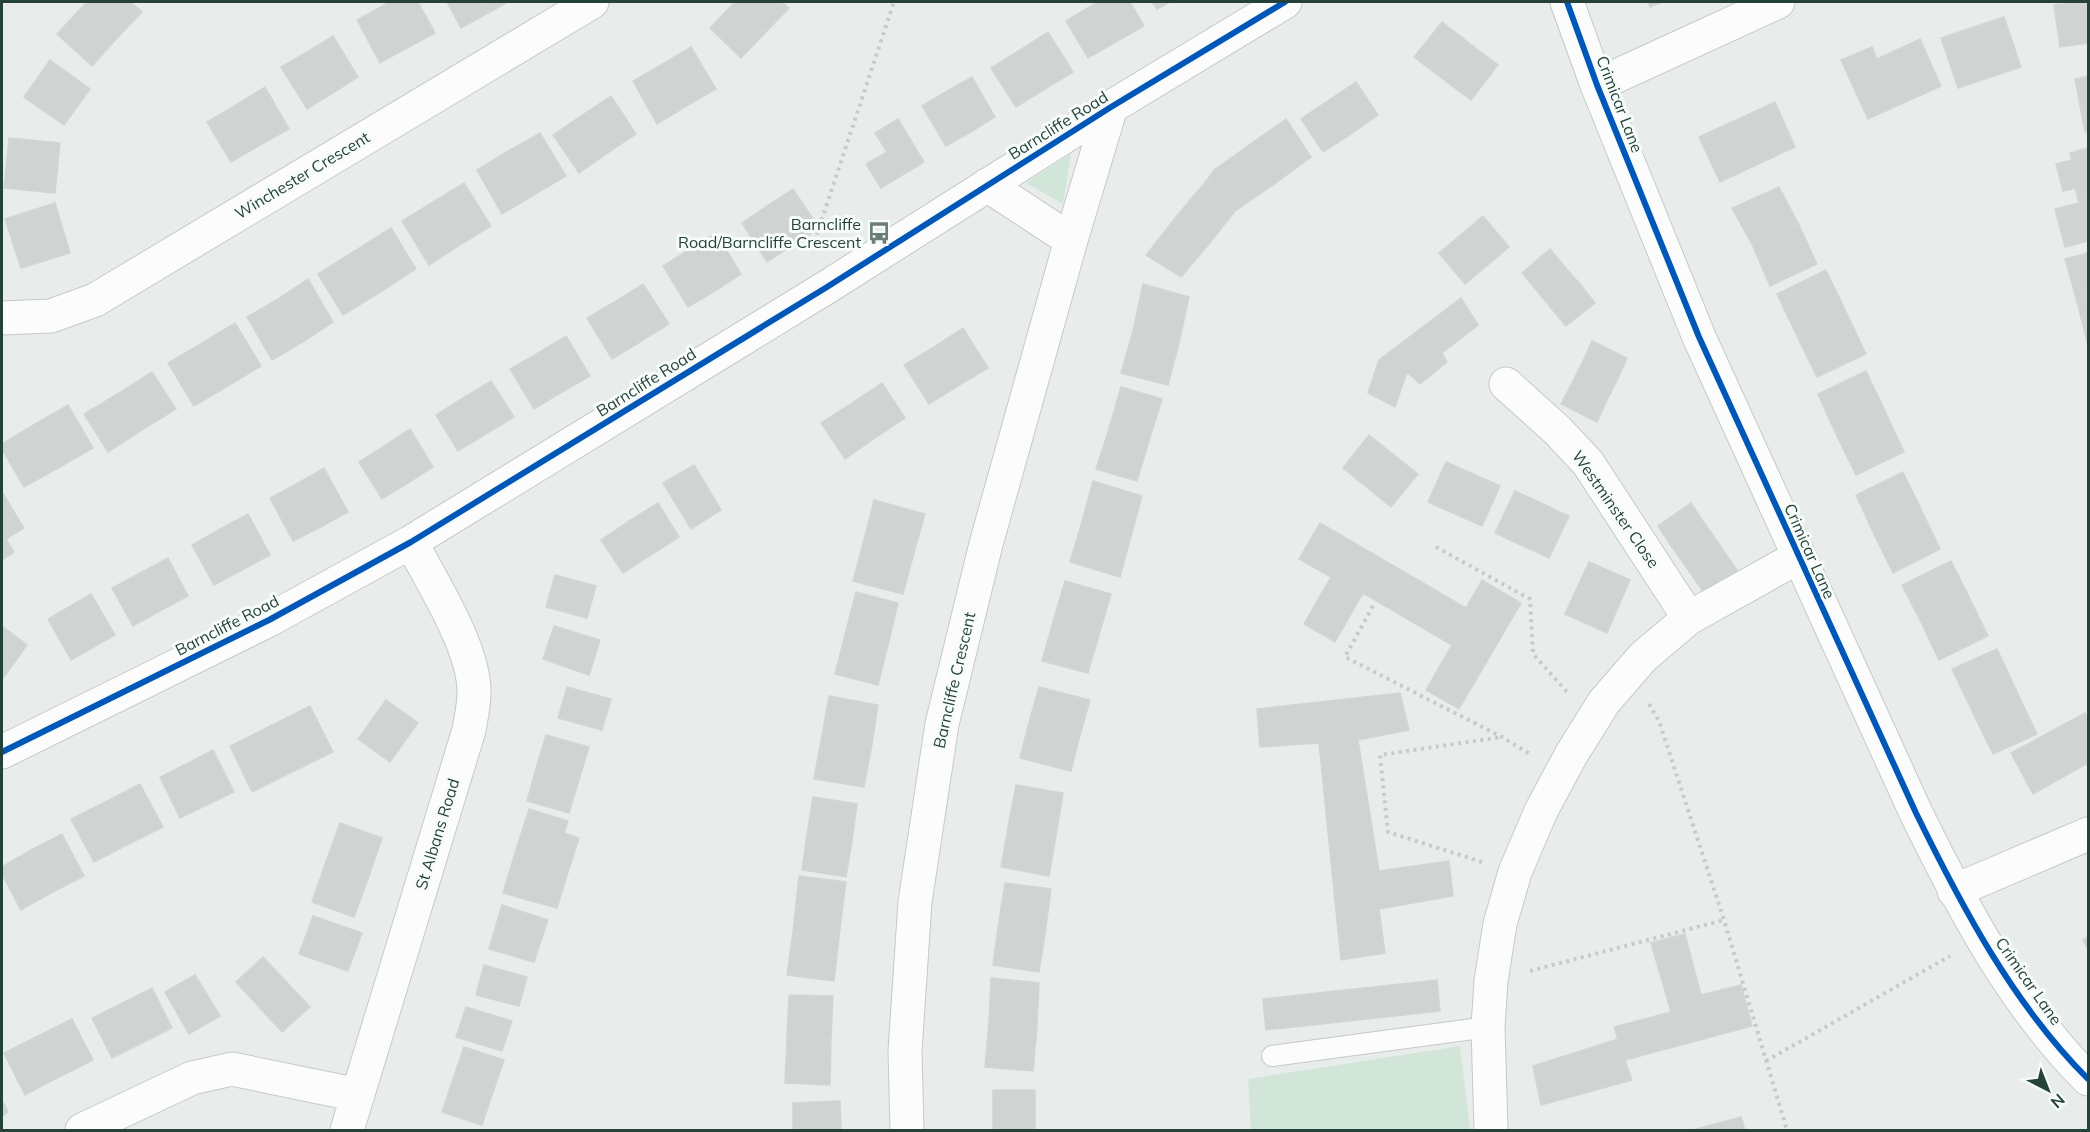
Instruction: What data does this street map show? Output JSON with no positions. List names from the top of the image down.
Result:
{
  "streets": {
    "street": [
      "Crimicar Lane",
      "Barncliffe Road",
      "Winchester Crescent",
      "Westminster Close",
      "Barncliffe Crescent",
      "St Albans Road"
    ]
  },
  "crossings": [
    ["Barncliffe Road", "Barncliffe Crescent"],
    ["Barncliffe Road", "St Albans Road"]
  ],
  "places": {
    "bus stop": ["Barncliffe Road/Barncliffe Crescent"]
  },
  "north": "bottom right"
}
